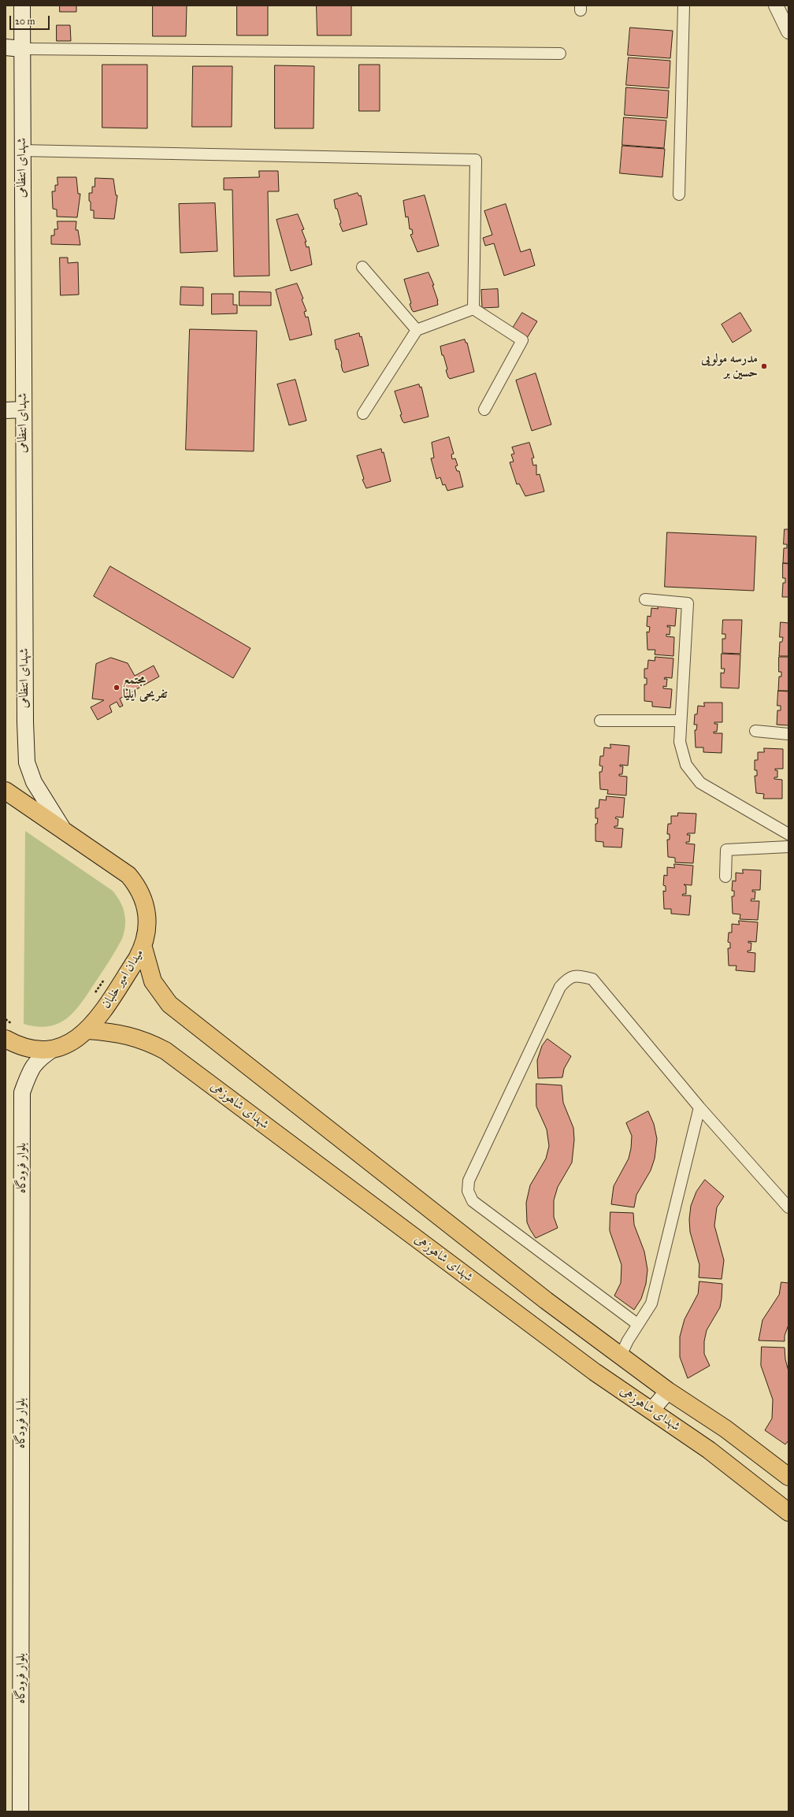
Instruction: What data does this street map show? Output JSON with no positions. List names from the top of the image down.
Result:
{
  "streets": {
    "main road": [
      "شهدای انتظامی",
      "میدان امیر خلبان",
      "شهدای شاهوزهی",
      "بلوار فرودگاه"
    ]
  },
  "crossings": [
    ["شهدای انتظامی", "میدان امیر خلبان"],
    ["میدان امیر خلبان", "شهدای شاهوزهی"],
    ["میدان امیر خلبان", "بلوار فرودگاه"]
  ],
  "places": ["مدرسه مولویی حسین بر", "مجتمع تفریحی ایلیا"],
  "scale_bar": "20 m"
}
